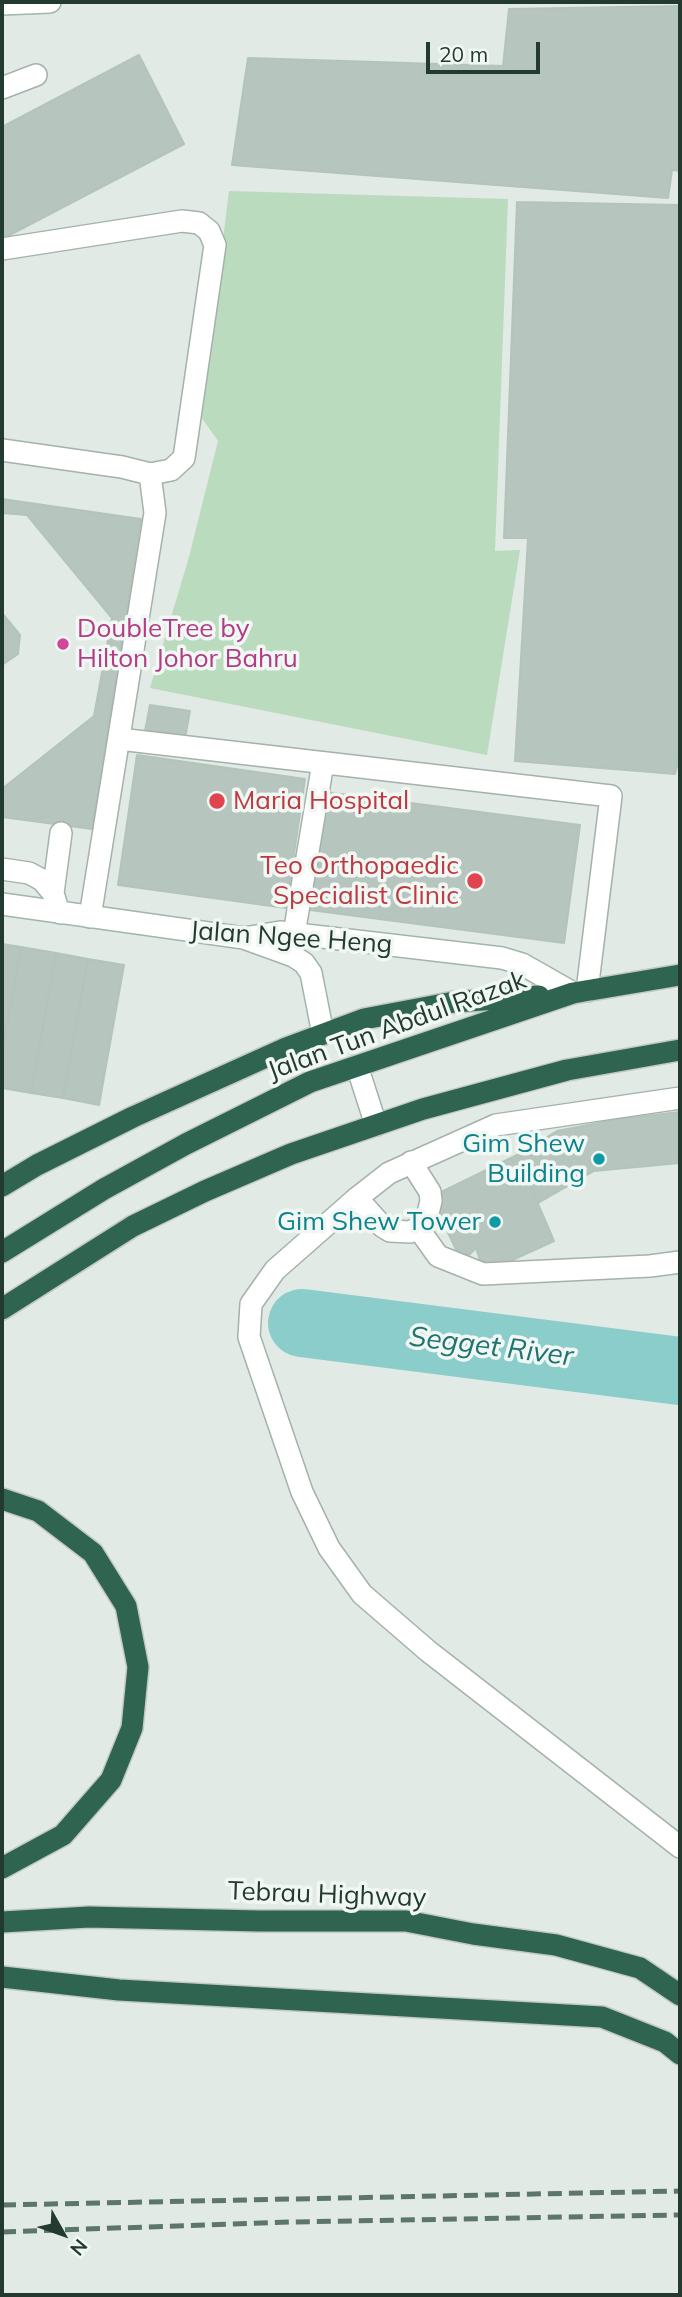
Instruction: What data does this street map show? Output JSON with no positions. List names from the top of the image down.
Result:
{
  "streets": {
    "highway": ["Jalan Tun Abdul Razak", "Tebrau Highway"],
    "street": ["Jalan Ngee Heng"]
  },
  "crossings": [
    ["Jalan Ngee Heng", "Jalan Tun Abdul Razak"]
  ],
  "water": ["Segget River"],
  "places": [
    "DoubleTree by Hilton Johor Bahru",
    "Maria Hospital",
    "Teo Orthopaedic Specialist Clinic",
    "Gim Shew Building",
    "Gim Shew Tower"
  ],
  "scale_bar": "20 m",
  "north": "bottom right"
}
